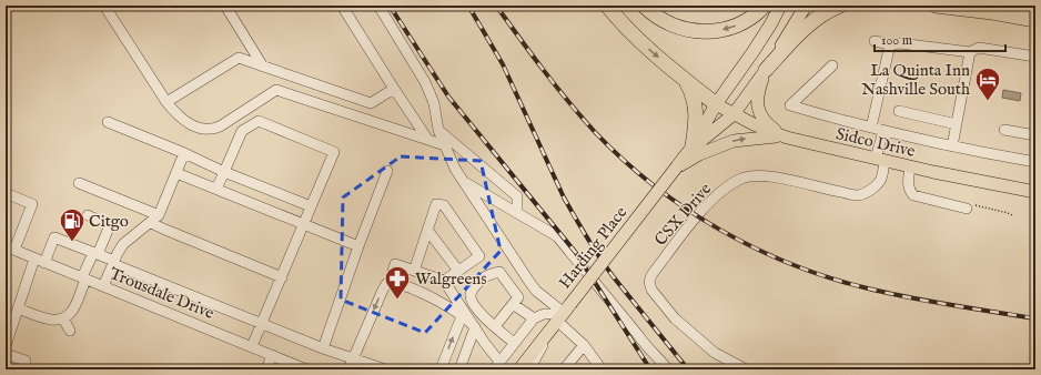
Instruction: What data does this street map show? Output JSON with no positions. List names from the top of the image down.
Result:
{
  "streets": {
    "main road": ["Sidco Drive", "Harding Place"],
    "street": ["CSX Drive", "Trousdale Drive"]
  },
  "crossings": [
    ["Sidco Drive", "CSX Drive"]
  ],
  "places": {
    "hotel": ["La Quinta Inn Nashville South"],
    "fuel station": ["Citgo"],
    "pharmacy": ["Walgreens"]
  },
  "scale_bar": "100 m"
}
